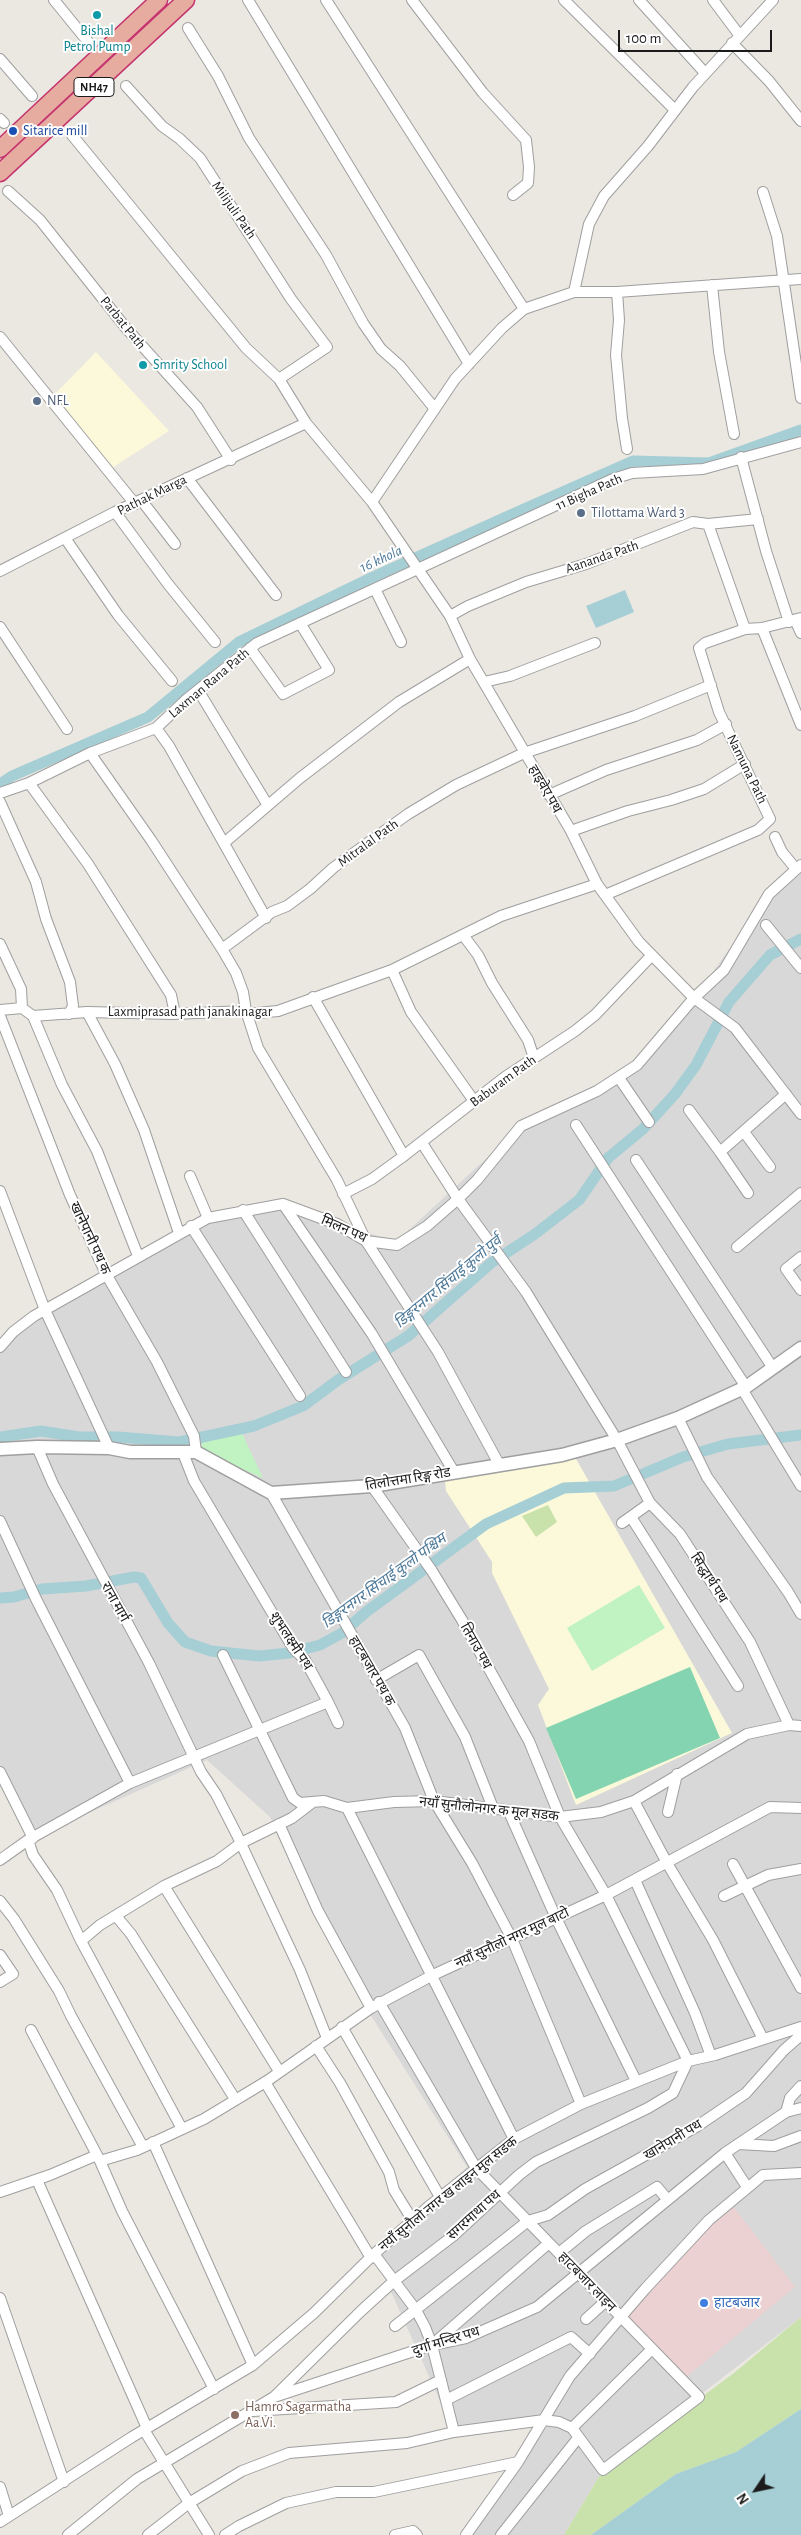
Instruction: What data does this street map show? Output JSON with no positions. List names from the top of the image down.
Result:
{
  "streets": {
    "highway": ["NH47"],
    "street": [
      "Milijuli Path",
      "Parbat Path",
      "11 Bigha Path",
      "Pathak Marga",
      "Aananda Path",
      "Laxman Rana Path",
      "Namuna Path",
      "हाइवेए पथ",
      "Mitralal Path",
      "Laxmiprasad path janakinagar",
      "Baburam Path",
      "मिलन पथ",
      "खानेपानी पथ क",
      "तिलोत्तमा रिङ्ग रोड",
      "सिद्धार्थ पथ",
      "राना मार्ग",
      "शुभलक्ष्मी पथ",
      "तिनाउ पथ",
      "हाटबजार पथ क",
      "नयाँ सुनौलोनगर क मूल सडक",
      "नयाँ सुनौलो नगर मुल बाटो",
      "खानेपानी पथ",
      "नयाँ सुनौलो नगर ख लाइन मुल सडक",
      "सगरमाथा पथ",
      "हाटबजार लाइन",
      "दुर्गा मन्दिर पथ"
    ]
  },
  "crossings": [
    ["Milijuli Path", "हाइवेए पथ"],
    ["Parbat Path", "Pathak Marga"],
    ["11 Bigha Path", "Laxman Rana Path"],
    ["11 Bigha Path", "हाइवेए पथ"],
    ["Pathak Marga", "हाइवेए पथ"],
    ["Aananda Path", "हाइवेए पथ"],
    ["Laxman Rana Path", "हाइवेए पथ"],
    ["Namuna Path", "हाइवेए पथ"],
    ["Namuna Path", "Mitralal Path"],
    ["हाइवेए पथ", "Mitralal Path"],
    ["हाइवेए पथ", "Laxmiprasad path janakinagar"],
    ["हाइवेए पथ", "Baburam Path"],
    ["हाइवेए पथ", "मिलन पथ"],
    ["Baburam Path", "सिद्धार्थ पथ"],
    ["मिलन पथ", "खानेपानी पथ क"],
    ["मिलन पथ", "सिद्धार्थ पथ"],
    ["खानेपानी पथ क", "शुभलक्ष्मी पथ"],
    ["तिलोत्तमा रिङ्ग रोड", "सिद्धार्थ पथ"],
    ["तिलोत्तमा रिङ्ग रोड", "तिनाउ पथ"],
    ["तिलोत्तमा रिङ्ग रोड", "हाटबजार पथ क"],
    ["सिद्धार्थ पथ", "नयाँ सुनौलोनगर क मूल सडक"],
    ["राना मार्ग", "नयाँ सुनौलो नगर मुल बाटो"],
    ["तिनाउ पथ", "नयाँ सुनौलोनगर क मूल सडक"],
    ["तिनाउ पथ", "नयाँ सुनौलो नगर मुल बाटो"],
    ["तिनाउ पथ", "नयाँ सुनौलो नगर ख लाइन मुल सडक"],
    ["तिनाउ पथ", "सगरमाथा पथ"],
    ["हाटबजार पथ क", "नयाँ सुनौलोनगर क मूल सडक"],
    ["हाटबजार पथ क", "नयाँ सुनौलो नगर मुल बाटो"],
    ["हाटबजार पथ क", "नयाँ सुनौलो नगर ख लाइन मुल सडक"],
    ["नयाँ सुनौलो नगर मुल बाटो", "हाटबजार लाइन"],
    ["खानेपानी पथ", "हाटबजार लाइन"],
    ["नयाँ सुनौलो नगर ख लाइन मुल सडक", "सगरमाथा पथ"],
    ["नयाँ सुनौलो नगर ख लाइन मुल सडक", "हाटबजार लाइन"],
    ["सगरमाथा पथ", "हाटबजार लाइन"],
    ["सगरमाथा पथ", "दुर्गा मन्दिर पथ"],
    ["हाटबजार लाइन", "दुर्गा मन्दिर पथ"]
  ],
  "water": ["16 khola", "डिङ्गरनगर सिंचाई कुलो पुर्व", "डिङ्गरनगर सिंचाई कुलो पश्चिम"],
  "places": [
    "Bishal Petrol Pump",
    "Sitarice mill",
    "Smrity School",
    "NFL",
    "Tilottama Ward 3",
    "हाटबजार",
    "Hamro Sagarmatha Aa.Vi."
  ],
  "scale_bar": "100 m",
  "north": "bottom left"
}
